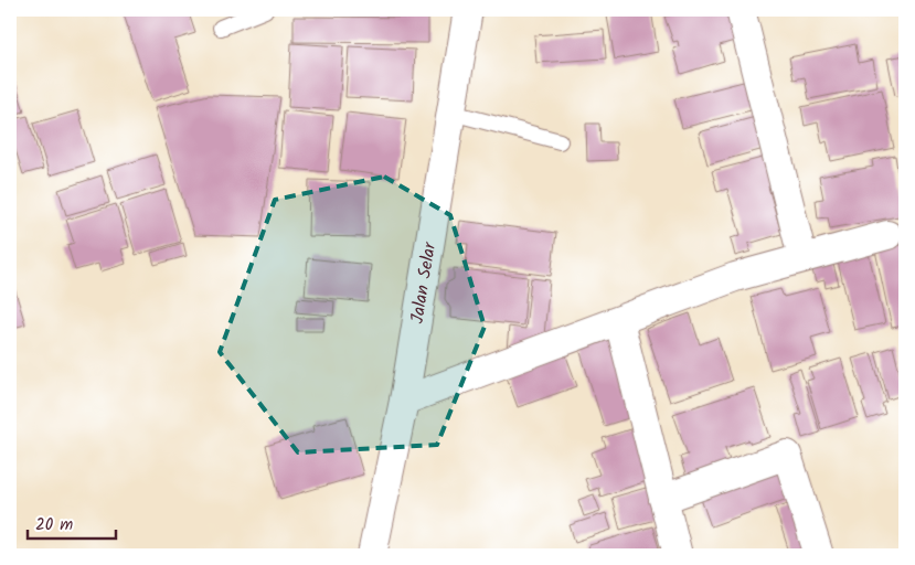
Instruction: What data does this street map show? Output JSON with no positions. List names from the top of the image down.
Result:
{
  "streets": {
    "street": ["Jalan Selar"]
  },
  "scale_bar": "20 m"
}
